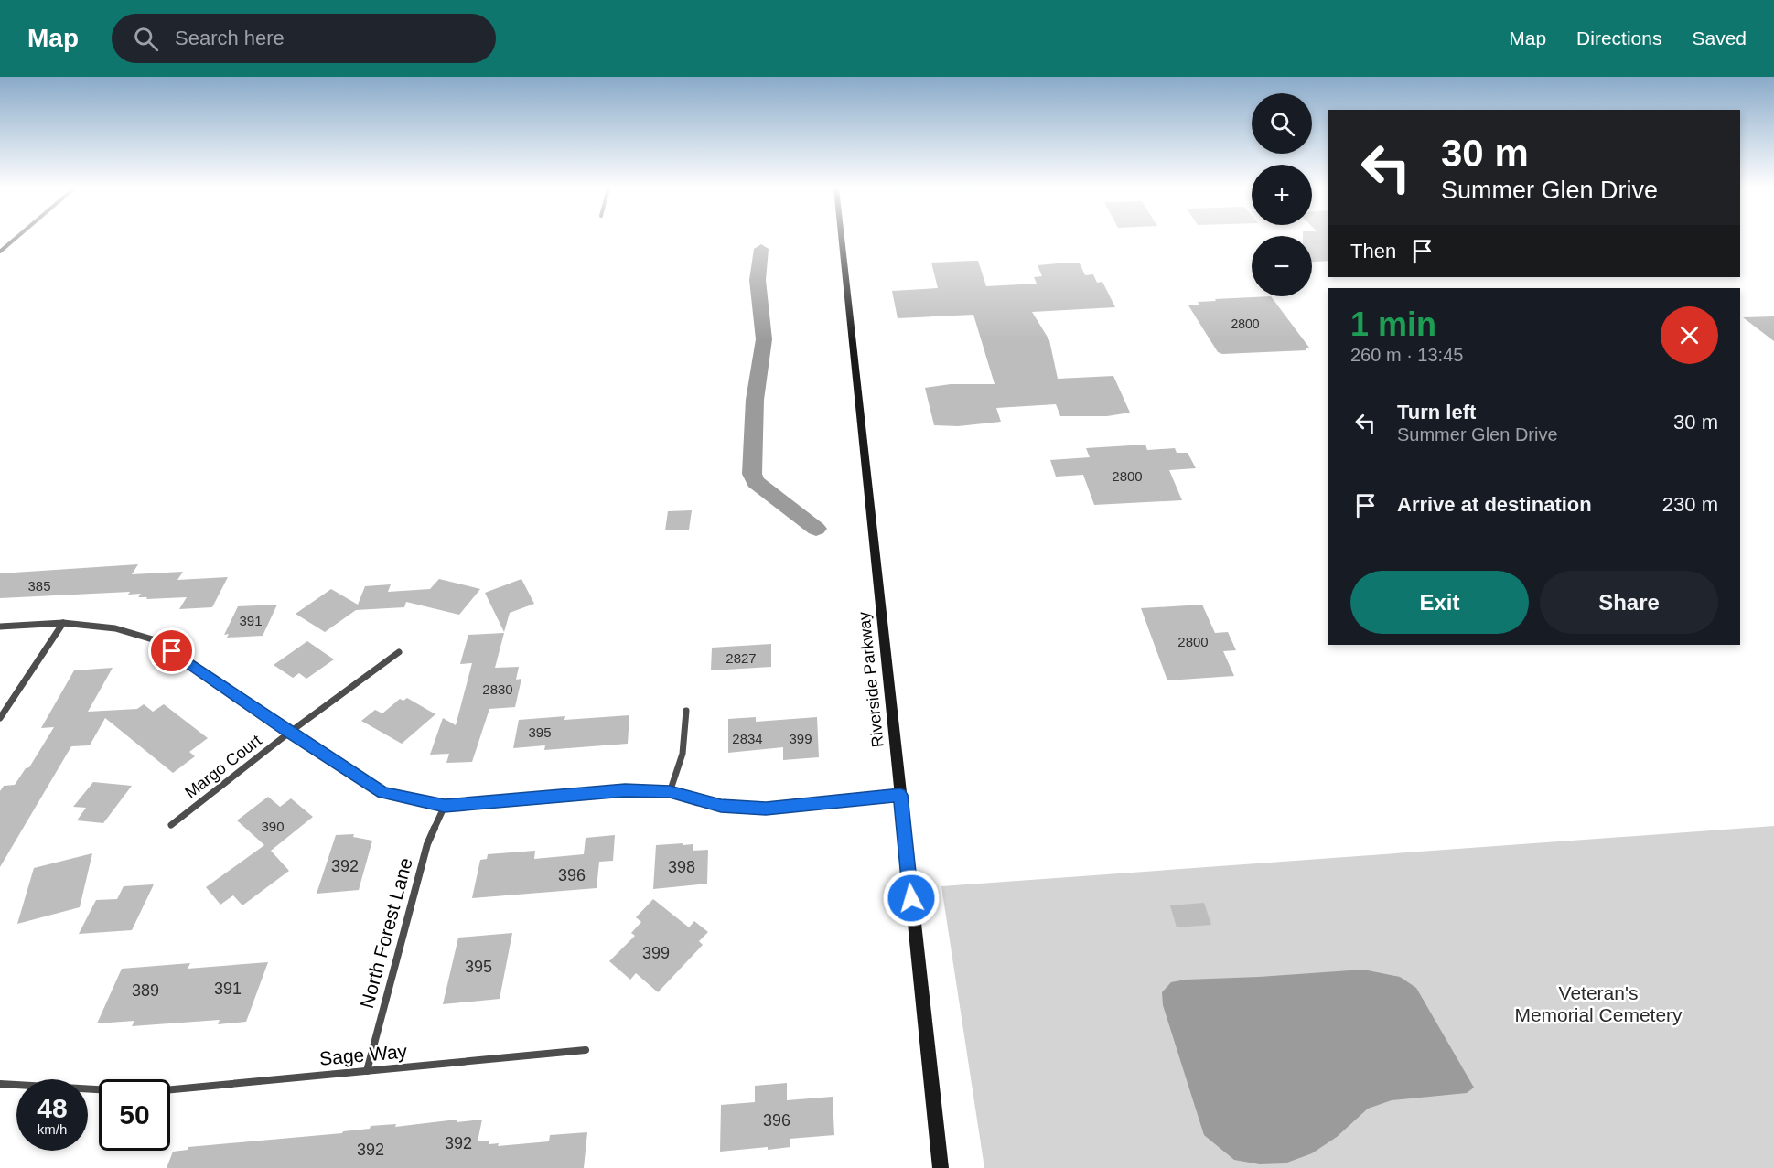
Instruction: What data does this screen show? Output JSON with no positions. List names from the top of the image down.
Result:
{
  "streets": {
    "main road": ["Riverside Parkway"],
    "street": ["Margo Court", "North Forest Lane", "Sage Way"]
  },
  "crossings": [
    ["North Forest Lane", "Sage Way"]
  ],
  "parks": ["Veteran's Memorial Cemetery"],
  "house_numbers": [
    "2800",
    "2800",
    "385",
    "391",
    "2800",
    "2827",
    "2830",
    "395",
    "2834",
    "399",
    "390",
    "392",
    "398",
    "396",
    "399",
    "395",
    "391",
    "389",
    "396",
    "392",
    "392"
  ],
  "page": {
    "header": "Map",
    "search": "Search here",
    "nav": ["Map", "Directions", "Saved"],
    "map_buttons": ["+", "−"],
    "turn": ["30 m", "Summer Glen Drive"],
    "then": "Then",
    "heading": ["1 min", "260 m · 13:45"],
    "list": [
      {
        "name": "Turn left",
        "note": "Summer Glen Drive",
        "value": "30 m"
      },
      {
        "name": "Arrive at destination",
        "value": "230 m"
      }
    ],
    "buttons": ["Exit", "Share"],
    "speed": "48 km/h",
    "limit": "50"
  }
}
